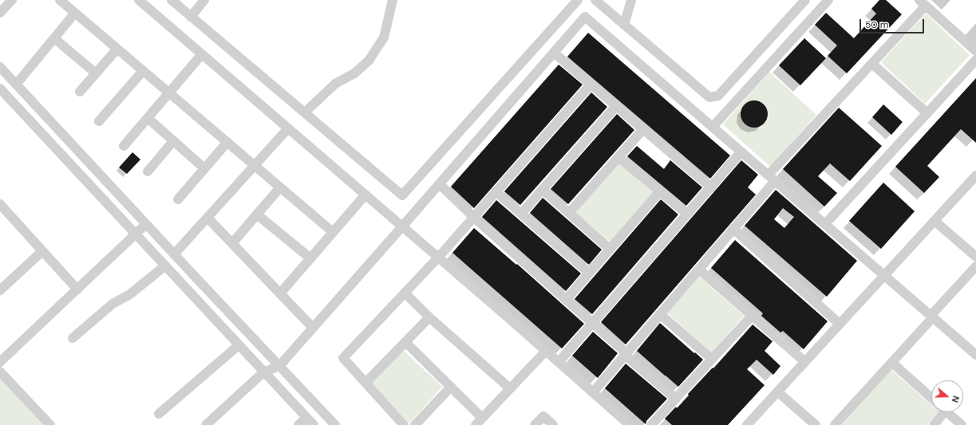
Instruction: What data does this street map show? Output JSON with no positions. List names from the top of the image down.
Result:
{
  "scale_bar": "50 m",
  "north": "right"
}
